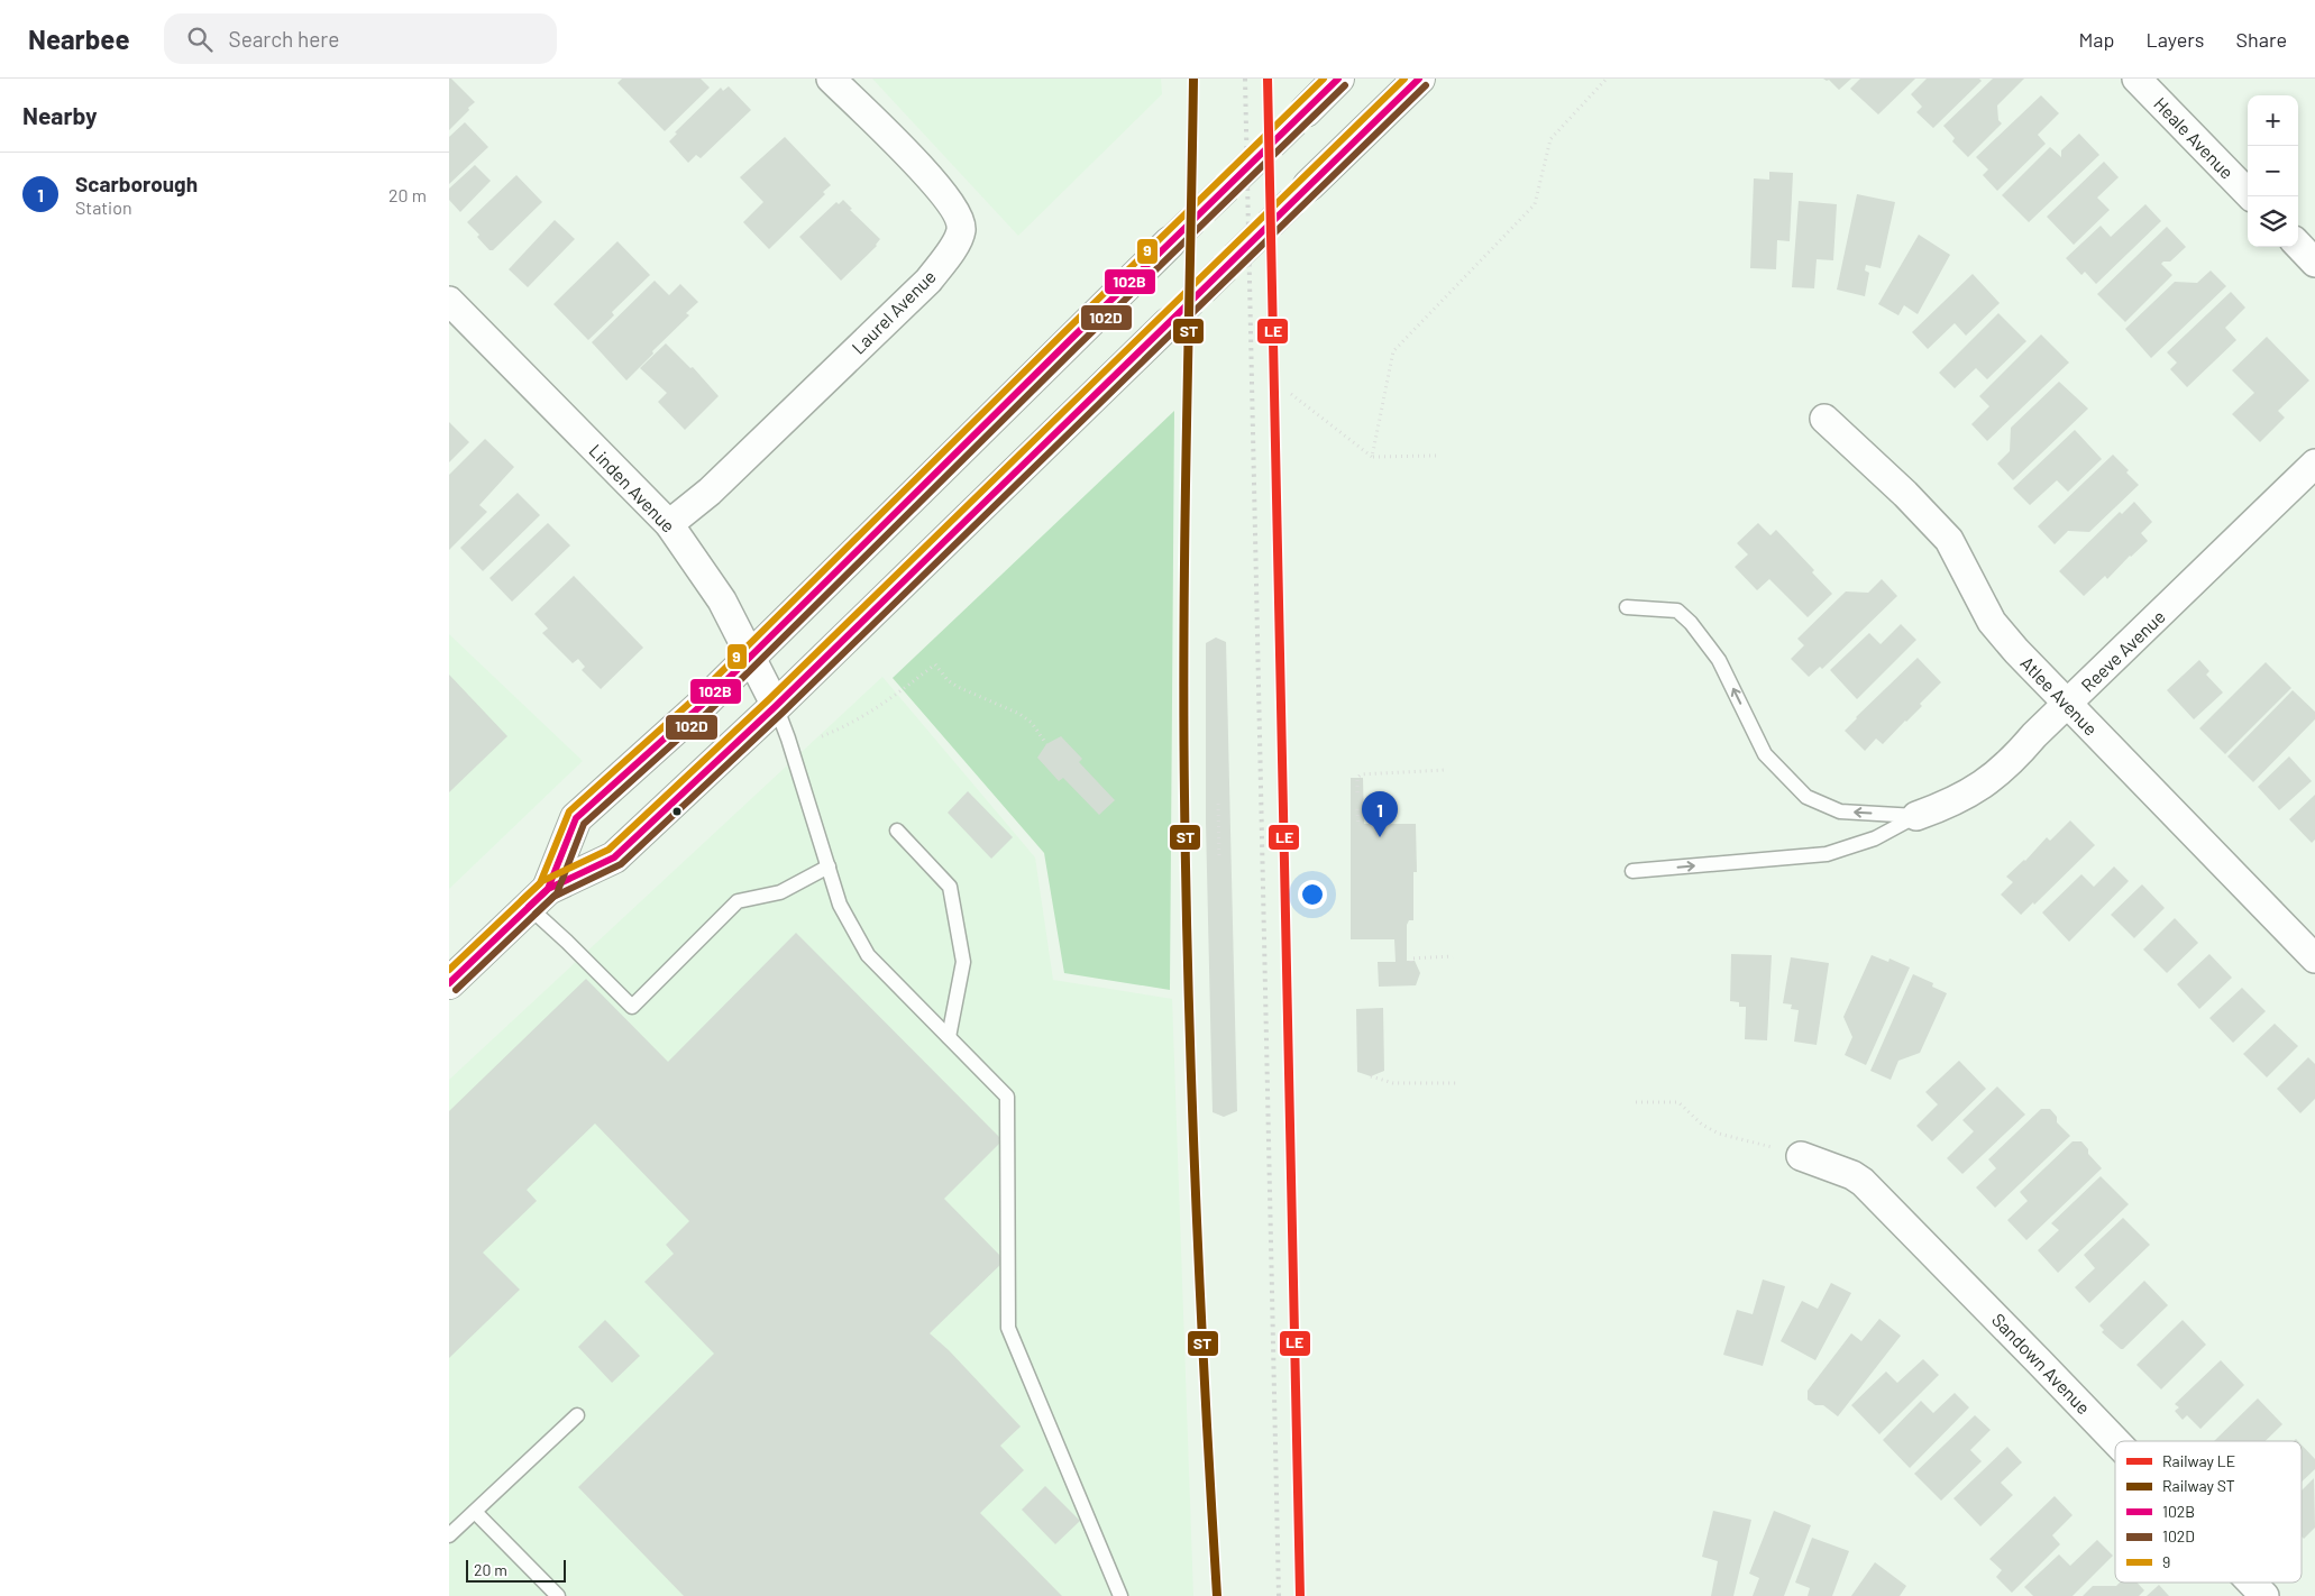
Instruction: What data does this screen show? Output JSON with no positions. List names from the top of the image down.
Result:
{
  "streets": {
    "street": [
      "Heale Avenue",
      "Laurel Avenue",
      "Linden Avenue",
      "Reeve Avenue",
      "Atlee Avenue",
      "Sandown Avenue"
    ]
  },
  "crossings": [
    ["Laurel Avenue", "Linden Avenue"],
    ["Reeve Avenue", "Atlee Avenue"]
  ],
  "lines": [
    "rail line LE",
    "rail line ST",
    "transit line 102B",
    "transit line 9",
    "transit line 102D"
  ],
  "legend": [
    "Railway LE",
    "Railway ST",
    "102B",
    "102D",
    "9"
  ],
  "scale_bar": "20 m",
  "page": {
    "header": "Nearbee",
    "search": "Search here",
    "nav": ["Map", "Layers", "Share"],
    "heading": "Nearby",
    "map_buttons": ["+", "−"],
    "list": [
      {
        "mark": "1",
        "name": "Scarborough",
        "note": "Station",
        "value": "20 m"
      }
    ],
    "pins": "1",
    "scale": "20 m"
  }
}
